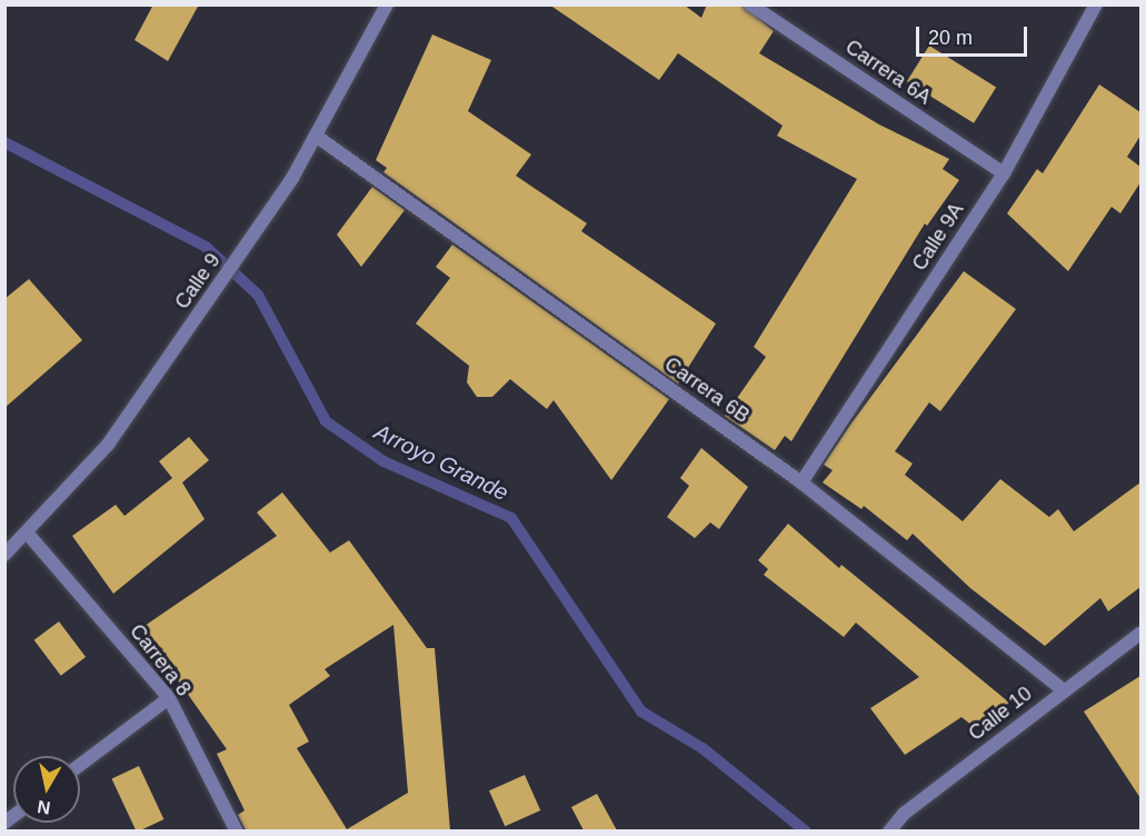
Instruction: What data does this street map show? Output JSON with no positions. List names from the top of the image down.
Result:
{
  "streets": {
    "street": [
      "Carrera 6A",
      "Calle 9A",
      "Calle 9",
      "Carrera 6B",
      "Carrera 8",
      "Calle 10"
    ]
  },
  "crossings": [
    ["Carrera 6A", "Calle 9A"],
    ["Calle 9A", "Carrera 6B"],
    ["Calle 9", "Carrera 6B"],
    ["Calle 9", "Carrera 8"],
    ["Carrera 6B", "Calle 10"]
  ],
  "water": ["Arroyo Grande"],
  "scale_bar": "20 m",
  "north": "bottom"
}
